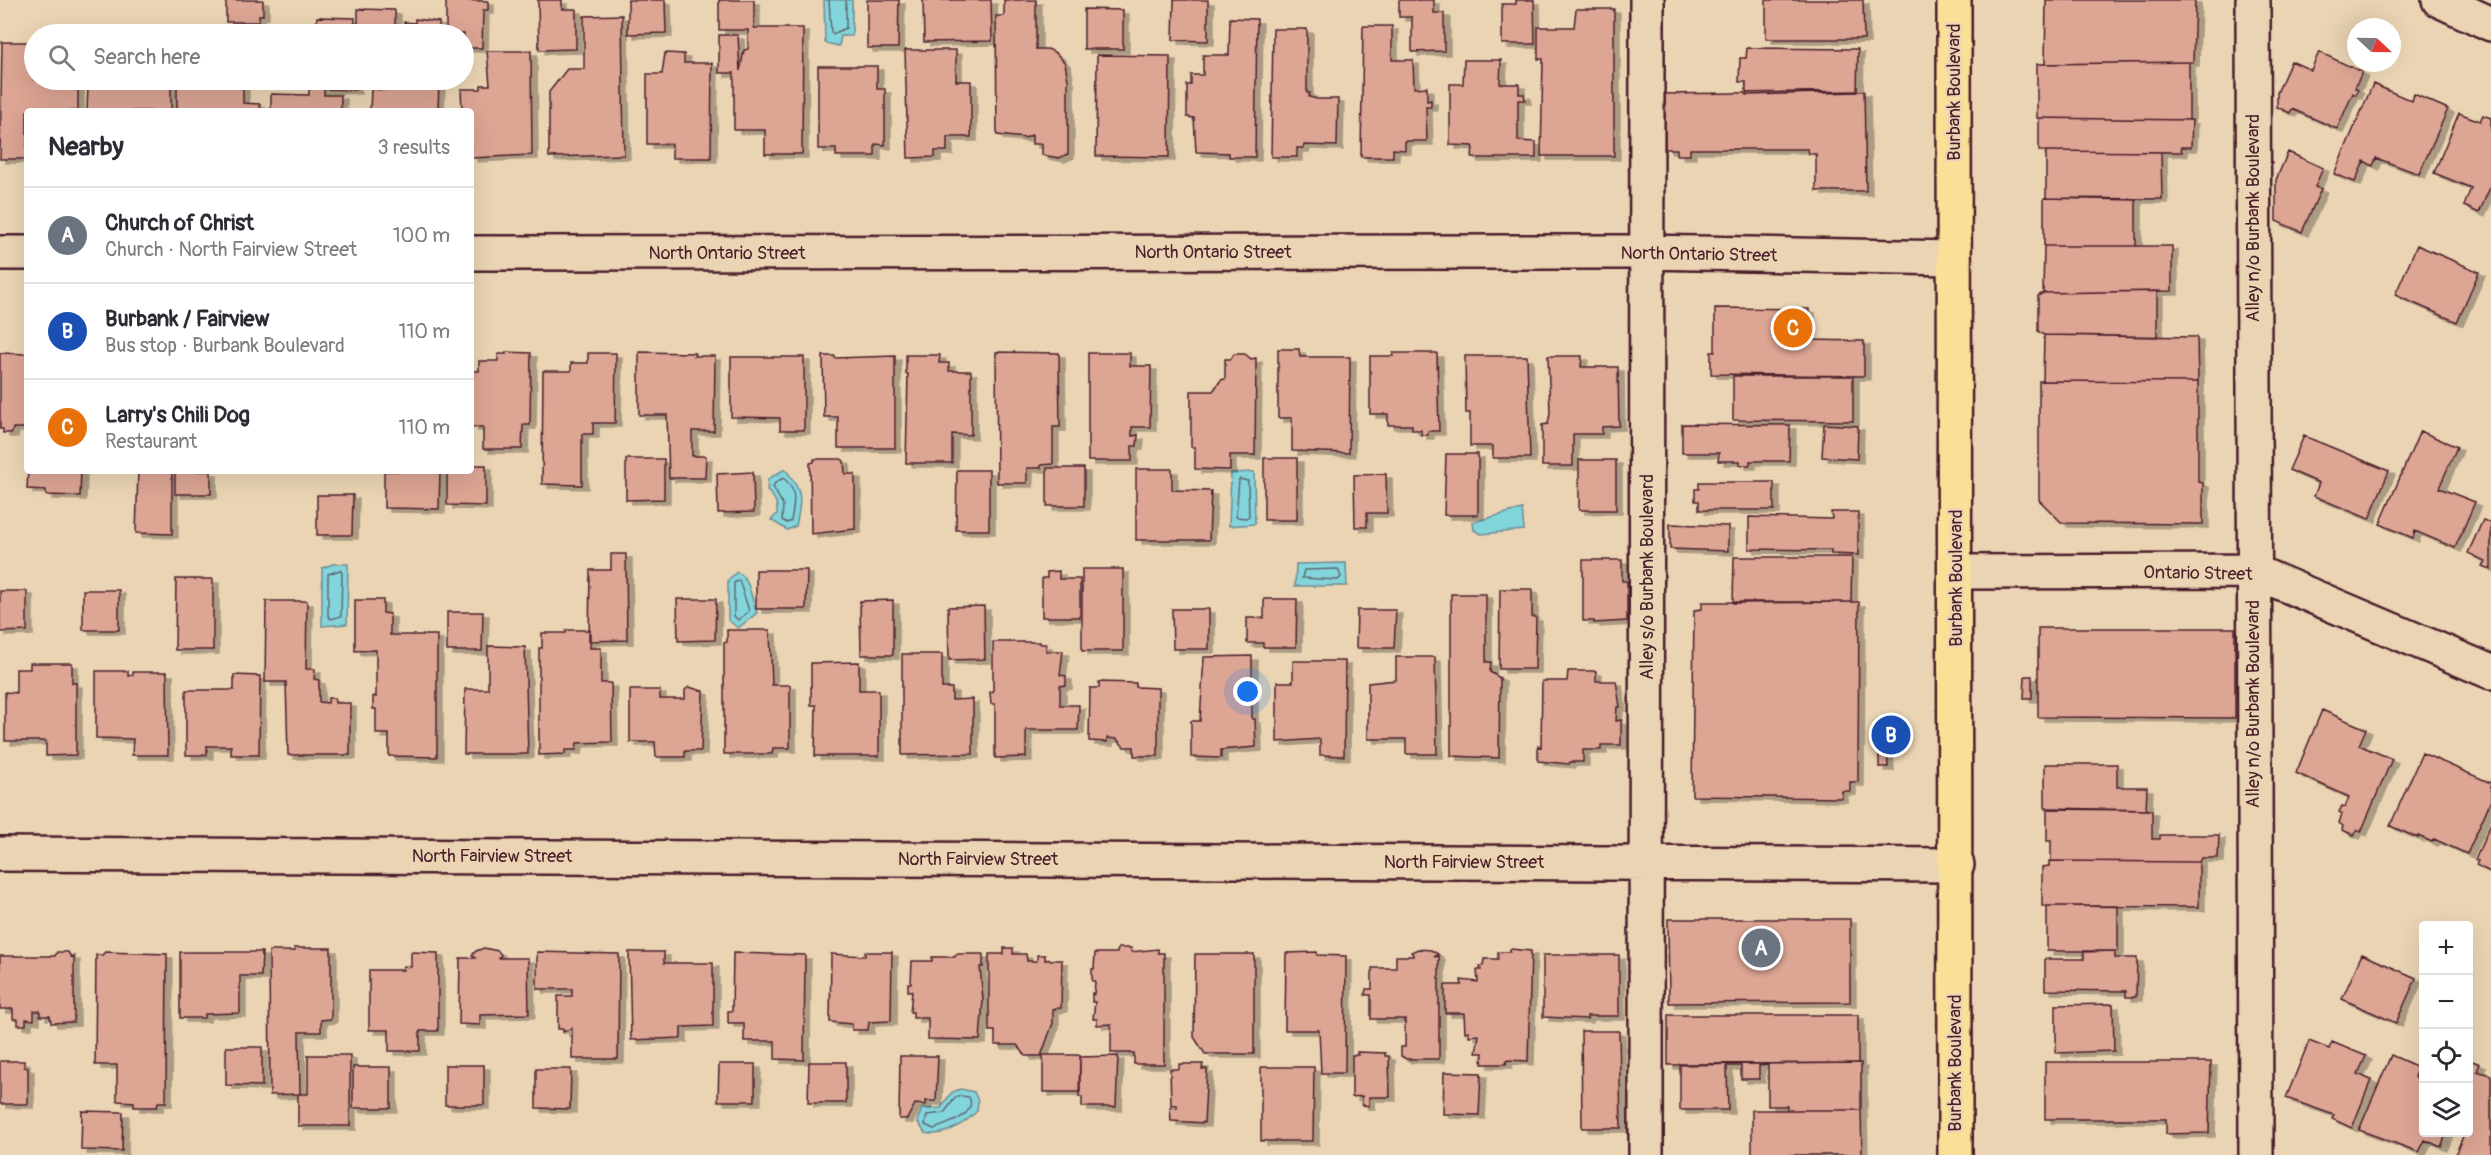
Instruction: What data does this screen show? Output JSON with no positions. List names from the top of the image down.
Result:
{
  "streets": {
    "main road": ["Burbank Boulevard"],
    "street": [
      "Alley n/o Burbank Boulevard",
      "North Ontario Street",
      "Ontario Street",
      "Alley s/o Burbank Boulevard",
      "North Fairview Street"
    ]
  },
  "crossings": [
    ["Burbank Boulevard", "North Ontario Street"],
    ["Burbank Boulevard", "Ontario Street"],
    ["Burbank Boulevard", "North Fairview Street"],
    ["Alley n/o Burbank Boulevard", "Ontario Street"],
    ["North Ontario Street", "Alley s/o Burbank Boulevard"],
    ["Alley s/o Burbank Boulevard", "North Fairview Street"]
  ],
  "north": "right",
  "page": {
    "search": "Search here",
    "heading": ["Nearby", "3 results"],
    "list": [
      {
        "mark": "A",
        "name": "Church of Christ",
        "note": "Church · North Fairview Street",
        "value": "100 m"
      },
      {
        "mark": "B",
        "name": "Burbank / Fairview",
        "note": "Bus stop · Burbank Boulevard",
        "value": "110 m"
      },
      {
        "mark": "C",
        "name": "Larry's Chili Dog",
        "note": "Restaurant",
        "value": "110 m"
      }
    ],
    "pins": ["C", "B", "A"],
    "map_buttons": ["+", "−"]
  }
}
